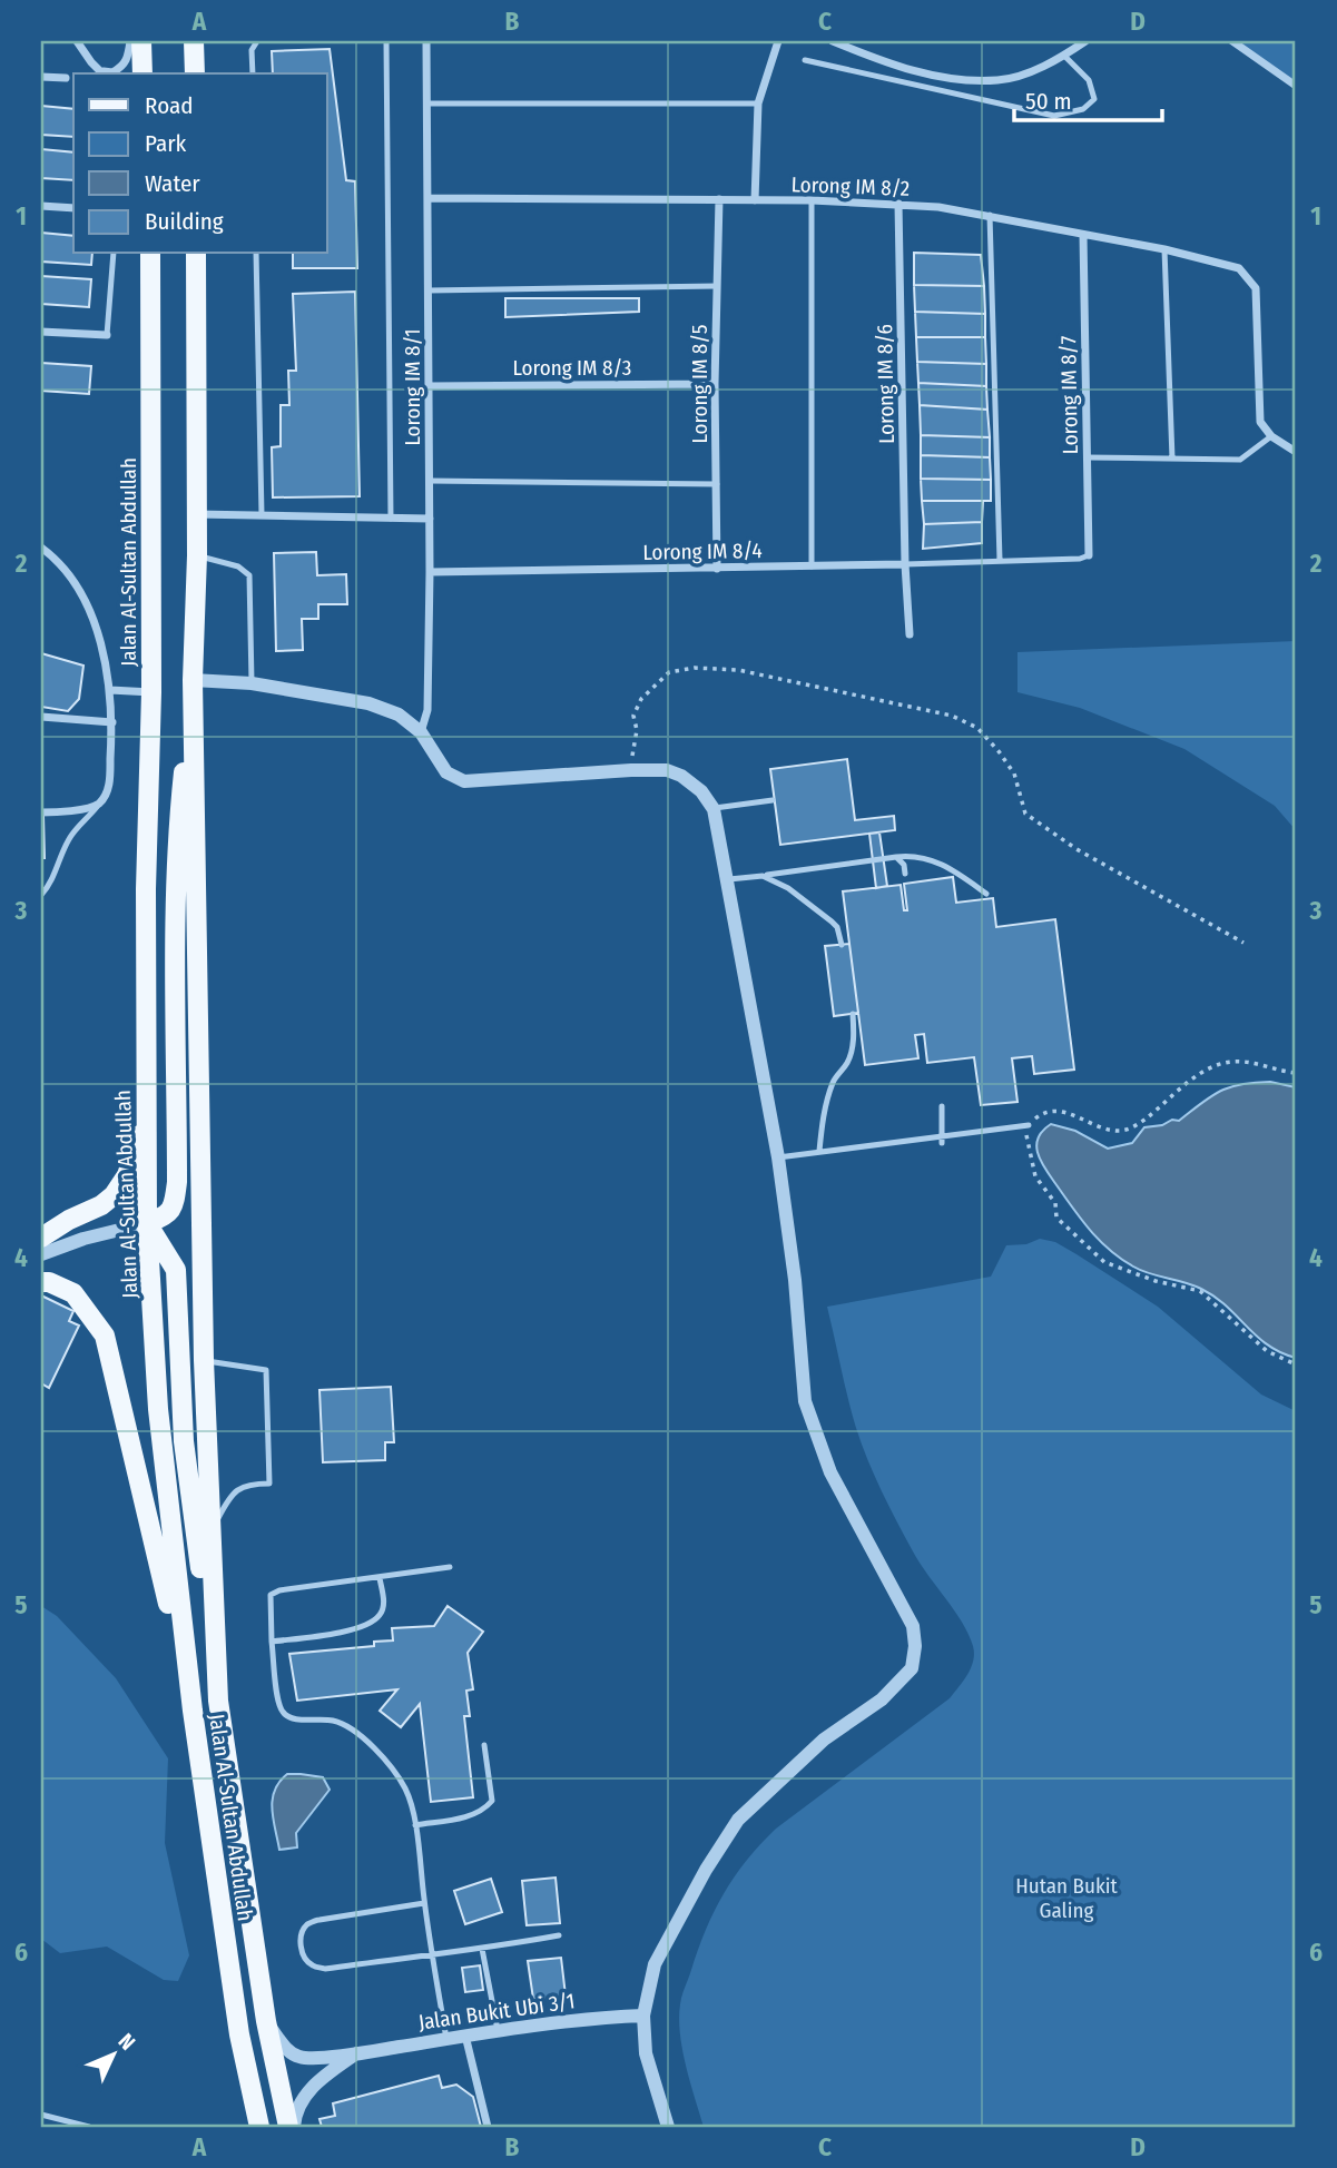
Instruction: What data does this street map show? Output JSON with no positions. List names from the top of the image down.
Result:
{
  "streets": {
    "main road": ["Jalan Al-Sultan Abdullah"],
    "street": [
      "Lorong IM 8/2",
      "Lorong IM 8/3",
      "Lorong IM 8/5",
      "Lorong IM 8/6",
      "Lorong IM 8/1",
      "Lorong IM 8/7",
      "Lorong IM 8/4",
      "Jalan Bukit Ubi 3/1"
    ]
  },
  "crossings": [
    ["Lorong IM 8/2", "Lorong IM 8/5"],
    ["Lorong IM 8/2", "Lorong IM 8/6"],
    ["Lorong IM 8/2", "Lorong IM 8/1"],
    ["Lorong IM 8/2", "Lorong IM 8/7"],
    ["Lorong IM 8/3", "Lorong IM 8/5"],
    ["Lorong IM 8/3", "Lorong IM 8/1"],
    ["Lorong IM 8/5", "Lorong IM 8/4"],
    ["Lorong IM 8/6", "Lorong IM 8/4"],
    ["Lorong IM 8/1", "Lorong IM 8/4"],
    ["Jalan Al-Sultan Abdullah", "Jalan Bukit Ubi 3/1"]
  ],
  "parks": ["Hutan Bukit Galing"],
  "legend": [
    "Road",
    "Park",
    "Water",
    "Building"
  ],
  "scale_bar": "50 m",
  "north": "top right",
  "grid": {
    "columns": [
      "A",
      "B",
      "C",
      "D"
    ],
    "rows": [
      "1",
      "2",
      "3",
      "4",
      "5",
      "6"
    ]
  }
}
